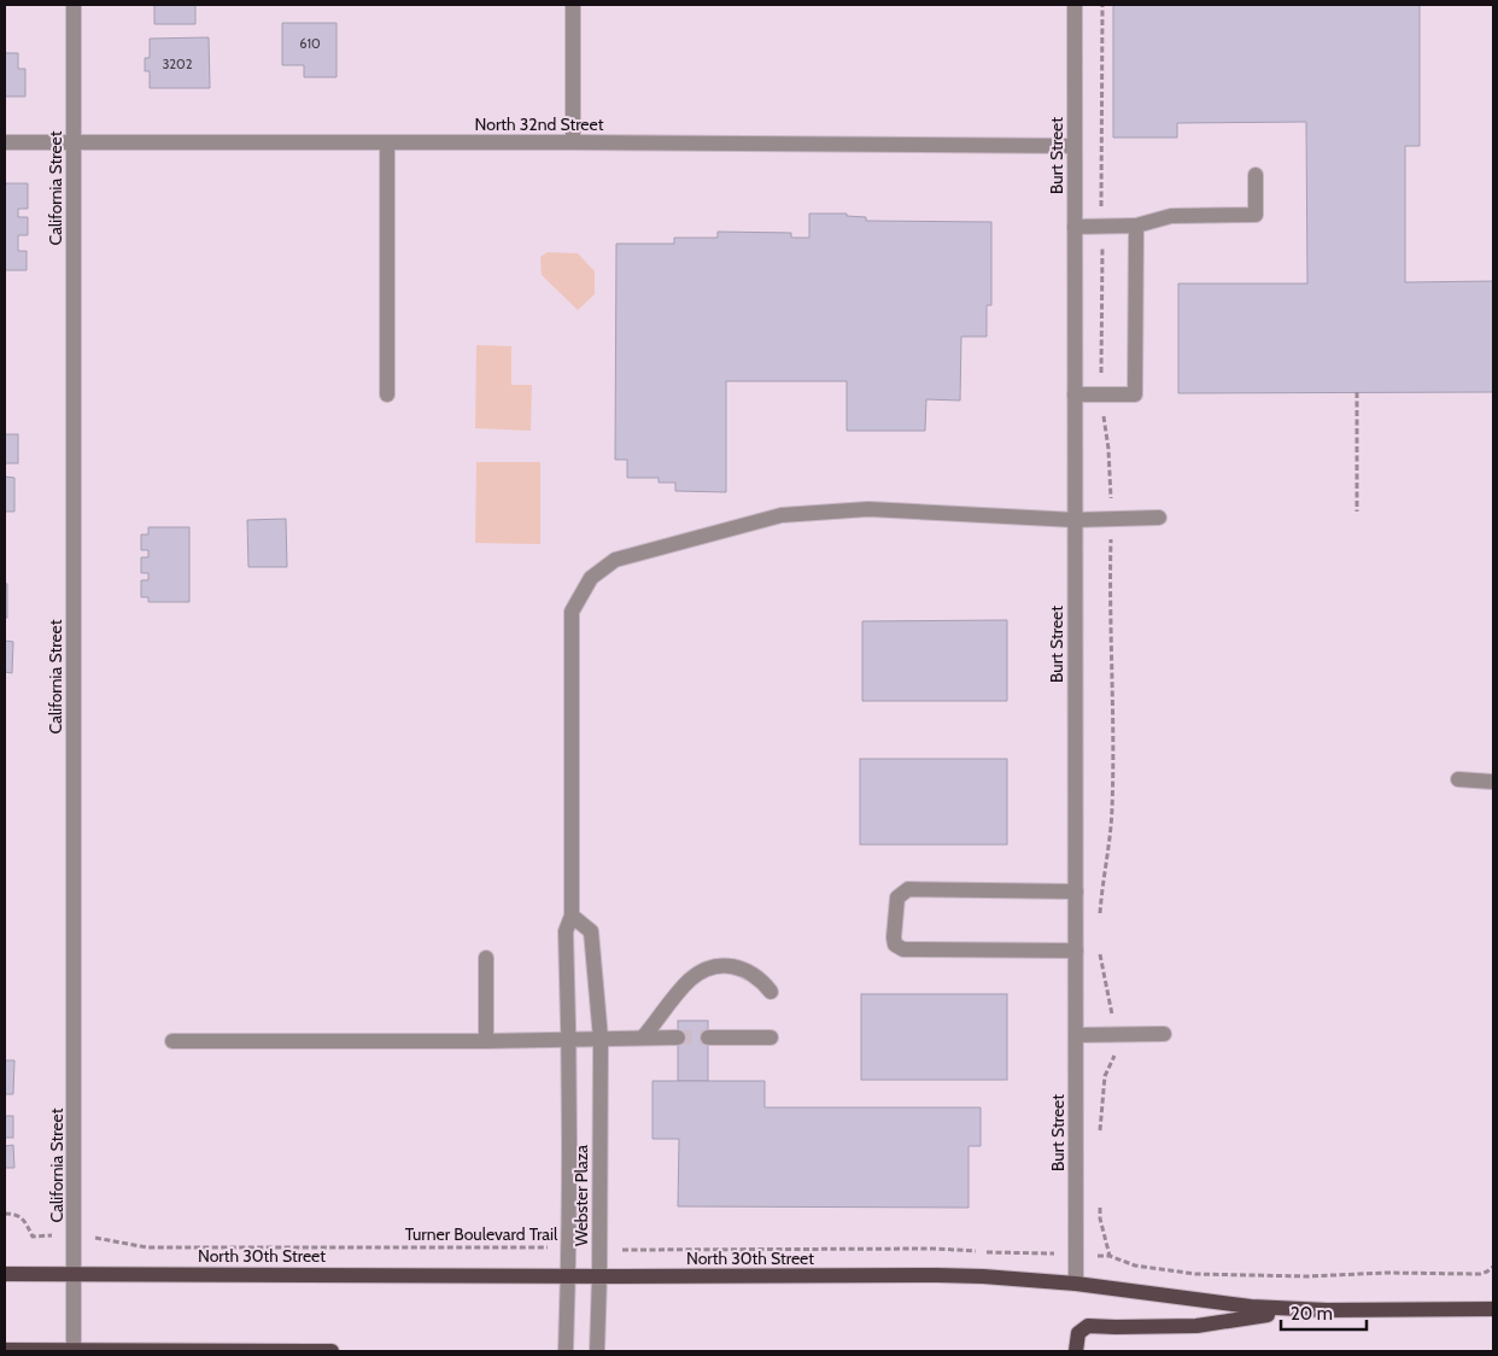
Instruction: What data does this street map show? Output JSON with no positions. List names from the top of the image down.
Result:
{
  "streets": {
    "main road": ["North 30th Street"],
    "street": [
      "North 32nd Street",
      "Burt Street",
      "California Street",
      "Webster Plaza"
    ],
    "path": ["Turner Boulevard Trail"]
  },
  "crossings": [
    ["North 32nd Street", "Burt Street"],
    ["North 32nd Street", "California Street"],
    ["Burt Street", "Webster Plaza"],
    ["Burt Street", "North 30th Street"],
    ["California Street", "Turner Boulevard Trail"],
    ["California Street", "North 30th Street"],
    ["Webster Plaza", "Turner Boulevard Trail"],
    ["Webster Plaza", "North 30th Street"]
  ],
  "house_numbers": ["610", "3202"],
  "scale_bar": "20 m"
}
